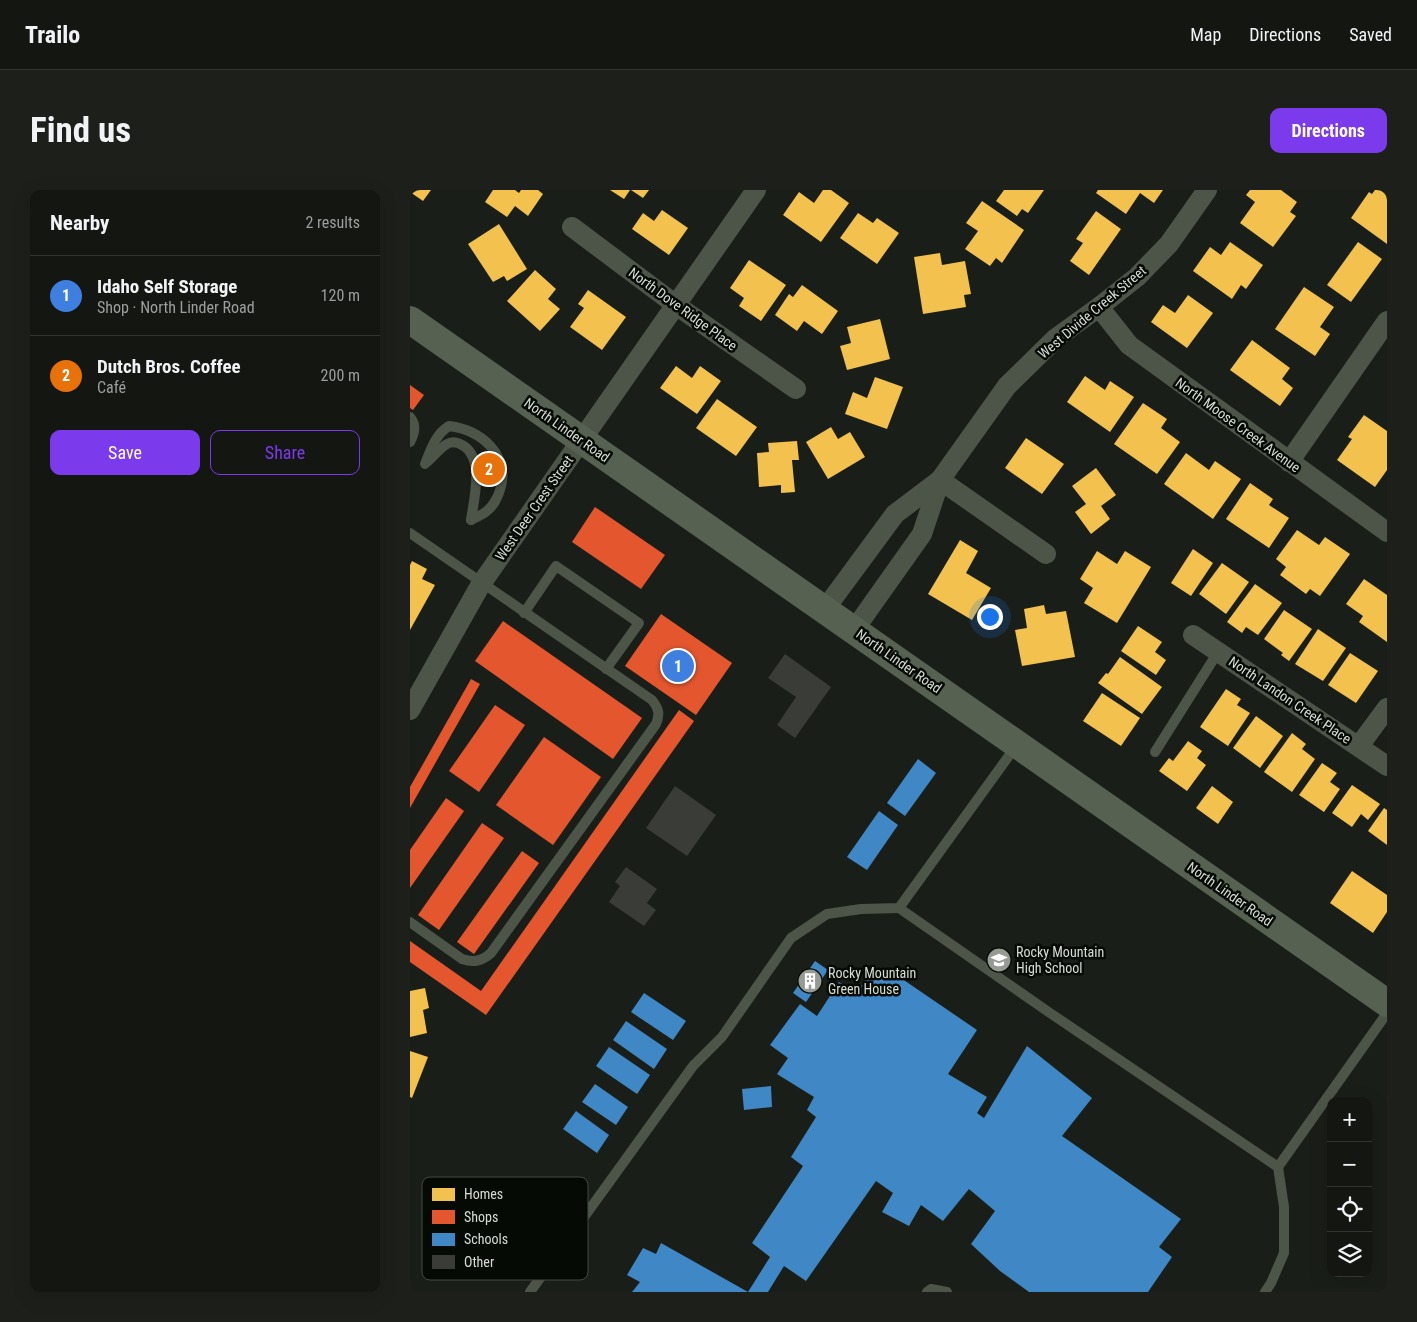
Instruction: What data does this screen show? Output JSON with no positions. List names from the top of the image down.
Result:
{
  "streets": {
    "main road": ["North Linder Road"],
    "street": [
      "North Dove Ridge Place",
      "West Divide Creek Street",
      "North Moose Creek Avenue",
      "West Deer Crest Street",
      "North Landon Creek Place"
    ]
  },
  "crossings": [
    ["North Dove Ridge Place", "West Deer Crest Street"],
    ["West Divide Creek Street", "North Moose Creek Avenue"],
    ["West Divide Creek Street", "North Linder Road"],
    ["North Linder Road", "West Deer Crest Street"]
  ],
  "places": {
    "school or university": ["Rocky Mountain High School"],
    "building": ["Rocky Mountain Green House"]
  },
  "legend": [
    "Homes",
    "Shops",
    "Schools",
    "Other"
  ],
  "page": {
    "header": "Trailo",
    "nav": ["Map", "Directions", "Saved"],
    "buttons": [
      "Directions",
      ["Save", "Share"]
    ],
    "title": "Find us",
    "heading": ["Nearby", "2 results"],
    "list": [
      {
        "mark": "1",
        "name": "Idaho Self Storage",
        "note": "Shop · North Linder Road",
        "value": "120 m"
      },
      {
        "mark": "2",
        "name": "Dutch Bros. Coffee",
        "note": "Café",
        "value": "200 m"
      }
    ],
    "pins": ["2", "1"],
    "map_buttons": ["+", "−"]
  }
}
